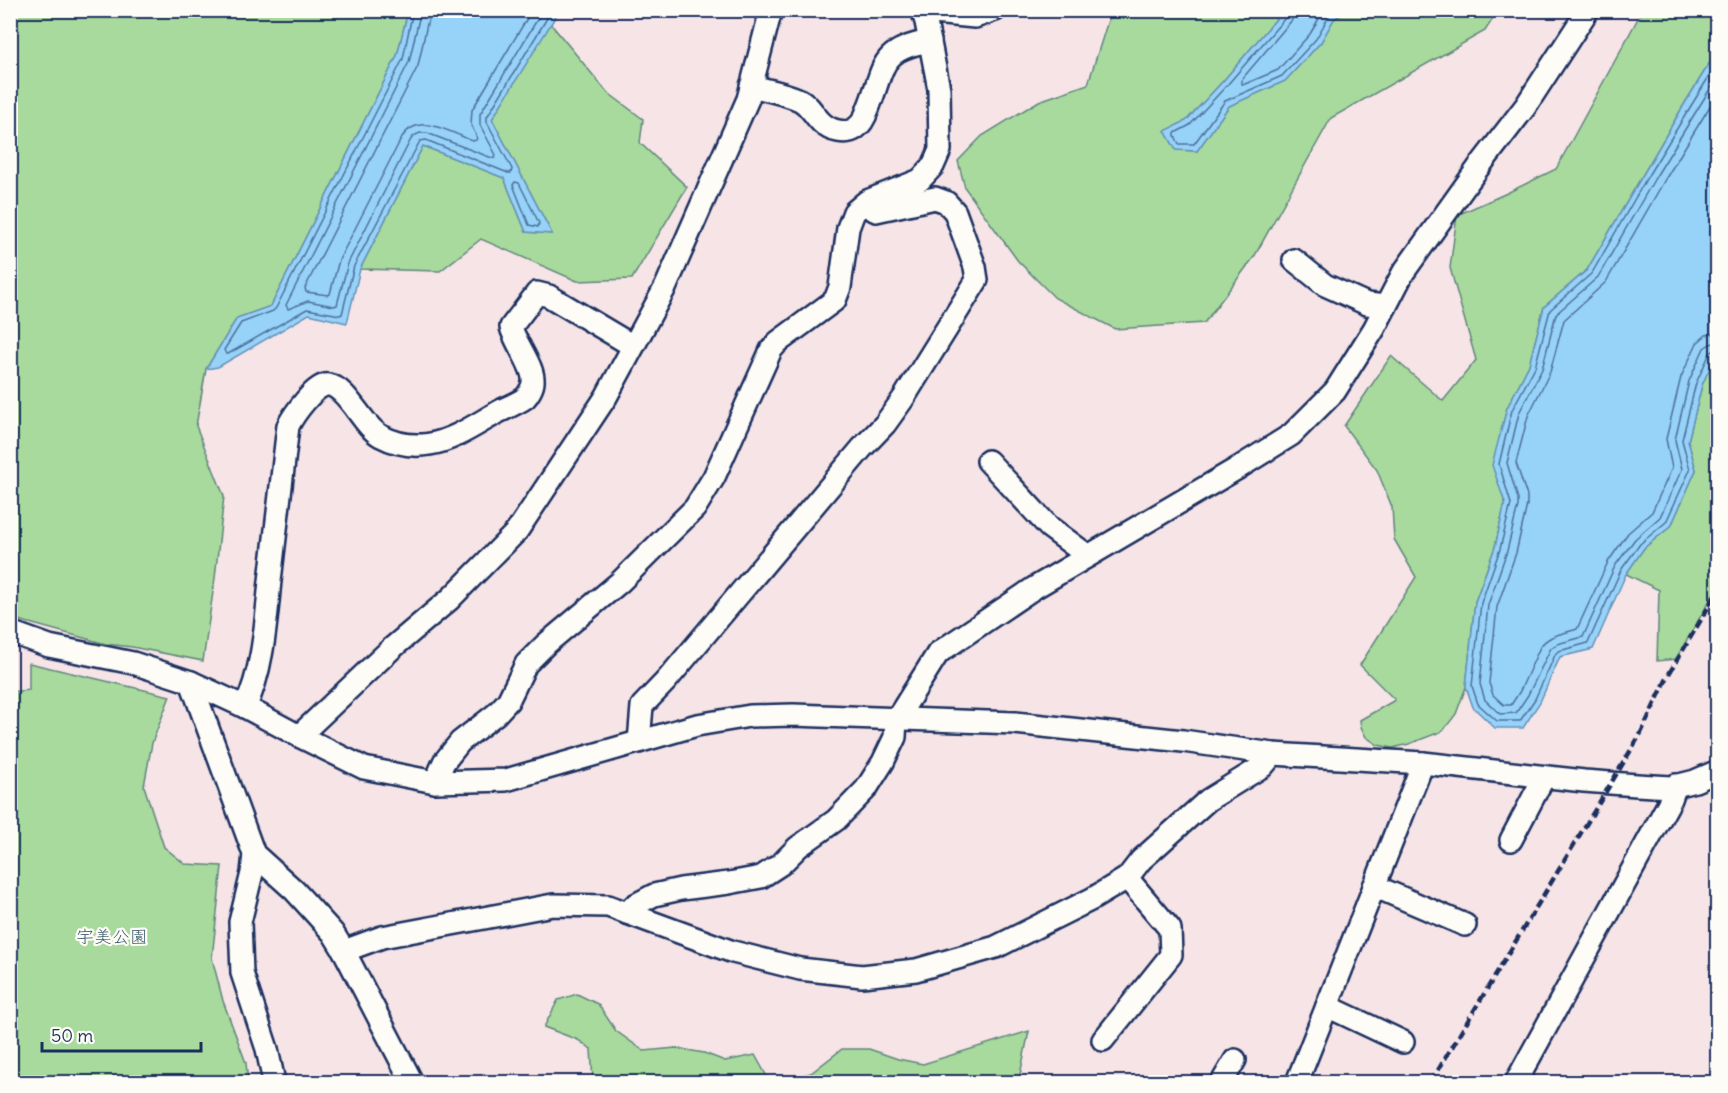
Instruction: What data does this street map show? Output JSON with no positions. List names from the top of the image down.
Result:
{
  "parks": ["宇美公園"],
  "scale_bar": "50 m"
}
